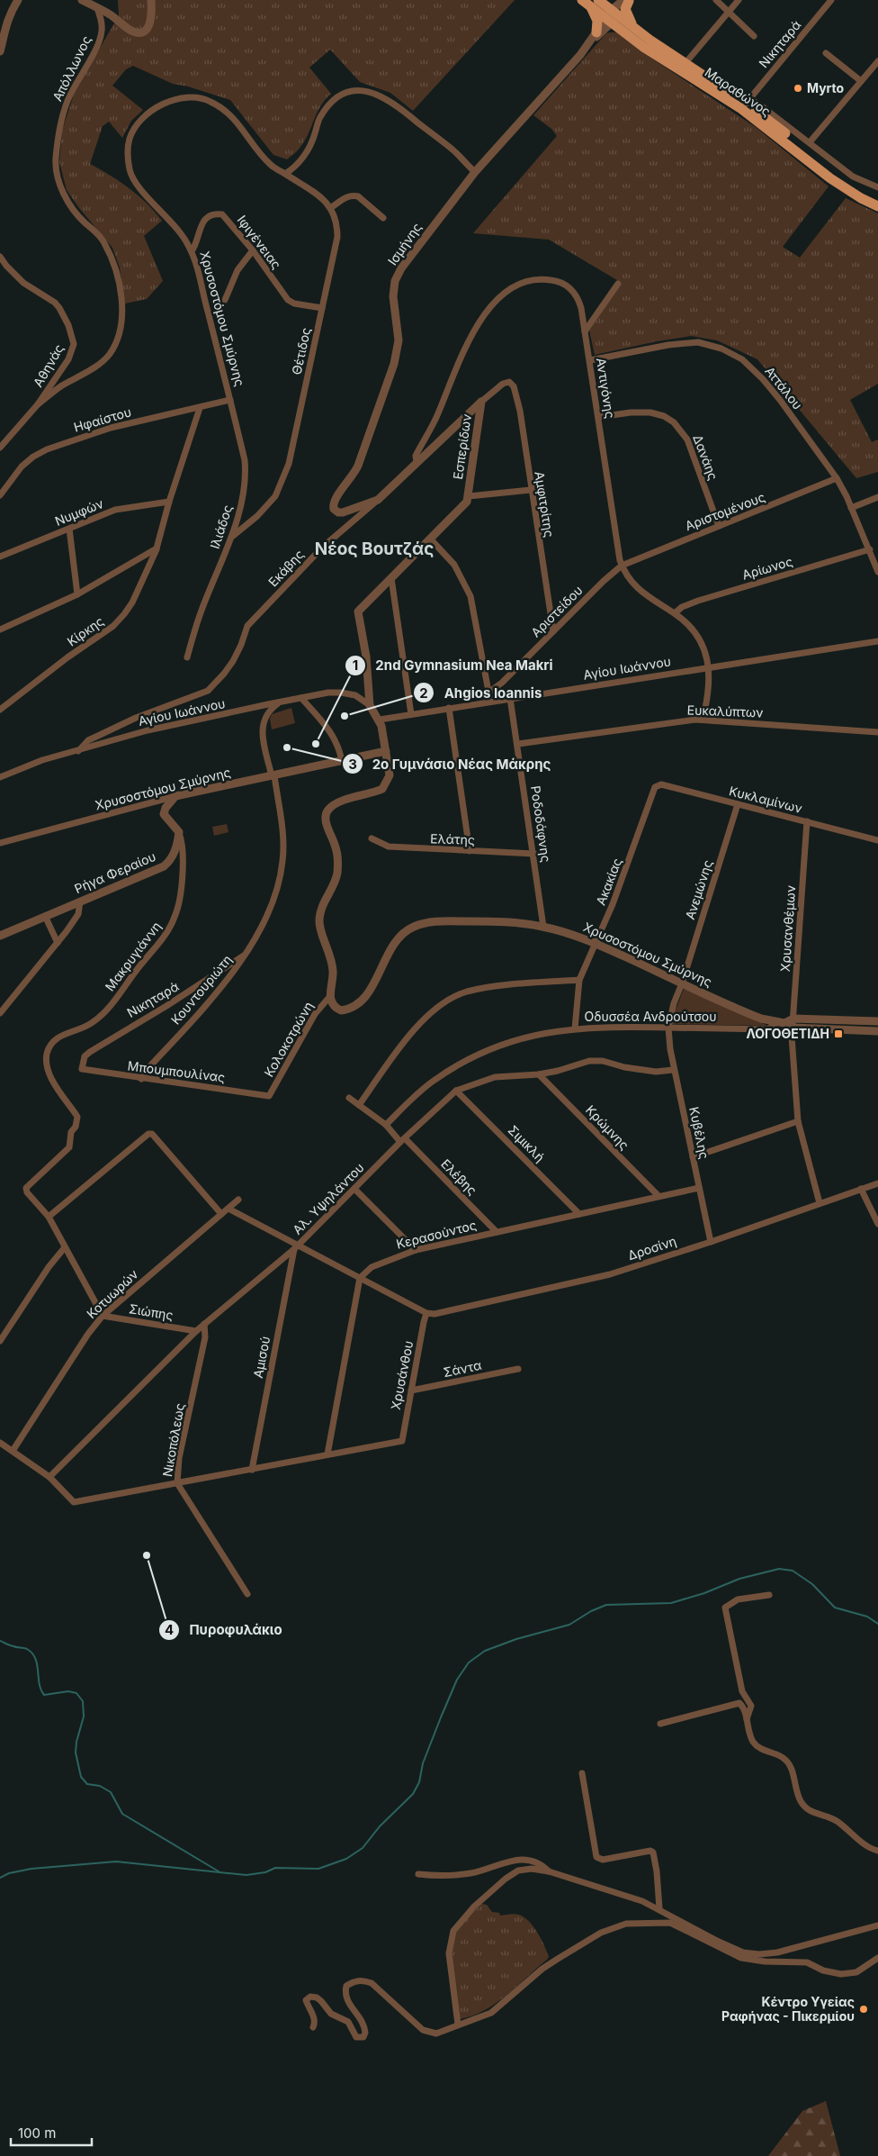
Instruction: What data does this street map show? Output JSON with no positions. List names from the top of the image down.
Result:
{
  "streets": {
    "main road": ["Μαραθώνος"],
    "street": [
      "Νικηταρά",
      "Απόλλωνος",
      "Ιφιγένειας",
      "Ισμήνης",
      "Χρυσοστόμου Σμύρνης",
      "Θέτιδος",
      "Αθηνάς",
      "Αντιγόνης",
      "Αττάλου",
      "Ηφαίστου",
      "Εσπερίδων",
      "Δανάης",
      "Αμφιτρίτης",
      "Αριστομένους",
      "Νυμφών",
      "Ιλιάδος",
      "Εκάβης",
      "Αρίωνος",
      "Αριστείδου",
      "Κίρκης",
      "Αγίου Ιωάννου",
      "Ευκαλύπτων",
      "Κυκλαμίνων",
      "Ροδοδάφνης",
      "Ελάτης",
      "Ρήγα Φεραίου",
      "Ακακίας",
      "Ανεμώνης",
      "Χρυσανθέμων",
      "Μακρυγιάννη",
      "Κουντουριώτη",
      "Οδυσσέα Ανδρούτσου",
      "Κολοκοτρώνη",
      "Μπουμπουλίνας",
      "Κρώμνης",
      "Κυβέλης",
      "Σιμικλή",
      "Ελέβης",
      "Αλ. Υψηλάντου",
      "Κερασούντος",
      "Δροσίνη",
      "Κοτυωρών",
      "Σιώπης",
      "Αμισού",
      "Σάντα",
      "Χρυσάνθου",
      "Νικοπόλεως"
    ]
  },
  "crossings": [
    ["Νικηταρά", "Μαραθώνος"],
    ["Νικηταρά", "Κουντουριώτη"],
    ["Νικηταρά", "Μπουμπουλίνας"],
    ["Απόλλωνος", "Αθηνάς"],
    ["Ιφιγένειας", "Χρυσοστόμου Σμύρνης"],
    ["Ιφιγένειας", "Θέτιδος"],
    ["Ισμήνης", "Εκάβης"],
    ["Χρυσοστόμου Σμύρνης", "Θέτιδος"],
    ["Χρυσοστόμου Σμύρνης", "Ηφαίστου"],
    ["Χρυσοστόμου Σμύρνης", "Ιλιάδος"],
    ["Χρυσοστόμου Σμύρνης", "Ροδοδάφνης"],
    ["Χρυσοστόμου Σμύρνης", "Ακακίας"],
    ["Χρυσοστόμου Σμύρνης", "Ανεμώνης"],
    ["Χρυσοστόμου Σμύρνης", "Χρυσανθέμων"],
    ["Χρυσοστόμου Σμύρνης", "Κουντουριώτη"],
    ["Χρυσοστόμου Σμύρνης", "Οδυσσέα Ανδρούτσου"],
    ["Χρυσοστόμου Σμύρνης", "Κολοκοτρώνη"],
    ["Θέτιδος", "Ιλιάδος"],
    ["Αντιγόνης", "Αττάλου"],
    ["Αντιγόνης", "Δανάης"],
    ["Αντιγόνης", "Αριστομένους"],
    ["Αντιγόνης", "Εκάβης"],
    ["Αντιγόνης", "Αρίωνος"],
    ["Αντιγόνης", "Αριστείδου"],
    ["Αντιγόνης", "Αγίου Ιωάννου"],
    ["Αντιγόνης", "Ευκαλύπτων"],
    ["Αττάλου", "Αριστομένους"],
    ["Αττάλου", "Αρίωνος"],
    ["Ηφαίστου", "Ιλιάδος"],
    ["Εσπερίδων", "Εκάβης"],
    ["Δανάης", "Αριστομένους"],
    ["Αμφιτρίτης", "Εκάβης"],
    ["Αμφιτρίτης", "Αριστείδου"],
    ["Αριστομένους", "Αριστείδου"],
    ["Εκάβης", "Αγίου Ιωάννου"],
    ["Αγίου Ιωάννου", "Ροδοδάφνης"],
    ["Αγίου Ιωάννου", "Κουντουριώτη"],
    ["Ευκαλύπτων", "Ροδοδάφνης"],
    ["Κυκλαμίνων", "Ακακίας"],
    ["Κυκλαμίνων", "Ανεμώνης"],
    ["Κυκλαμίνων", "Χρυσανθέμων"],
    ["Ροδοδάφνης", "Ελάτης"],
    ["Ρήγα Φεραίου", "Μακρυγιάννη"],
    ["Ακακίας", "Οδυσσέα Ανδρούτσου"],
    ["Ανεμώνης", "Οδυσσέα Ανδρούτσου"],
    ["Ανεμώνης", "Κυβέλης"],
    ["Χρυσανθέμων", "Δροσίνη"],
    ["Κουντουριώτη", "Μπουμπουλίνας"],
    ["Οδυσσέα Ανδρούτσου", "Κυβέλης"],
    ["Οδυσσέα Ανδρούτσου", "Ελέβης"],
    ["Κολοκοτρώνη", "Μπουμπουλίνας"],
    ["Κρώμνης", "Αλ. Υψηλάντου"],
    ["Κρώμνης", "Κερασούντος"],
    ["Κυβέλης", "Αλ. Υψηλάντου"],
    ["Κυβέλης", "Κερασούντος"],
    ["Κυβέλης", "Δροσίνη"],
    ["Σιμικλή", "Αλ. Υψηλάντου"],
    ["Σιμικλή", "Κερασούντος"],
    ["Ελέβης", "Αλ. Υψηλάντου"],
    ["Ελέβης", "Κερασούντος"],
    ["Αλ. Υψηλάντου", "Σιώπης"],
    ["Αλ. Υψηλάντου", "Αμισού"],
    ["Αλ. Υψηλάντου", "Νικοπόλεως"],
    ["Δροσίνη", "Χρυσάνθου"],
    ["Κοτυωρών", "Σιώπης"],
    ["Σάντα", "Χρυσάνθου"]
  ],
  "districts": ["Νέος Βουτζάς"],
  "places": {
    "other": [
      "Myrto",
      "Ahgios Ioannis",
      "2nd Gymnasium Nea Makri",
      "2ο Γυμνάσιο Νέας Μάκρης",
      "Πυροφυλάκιο",
      "Κέντρο Υγείας Ραφήνας - Πικερμίου"
    ],
    "transit": ["ΛΟΓΟΘΕΤΙΔΗ"]
  },
  "scale_bar": "100 m"
}
